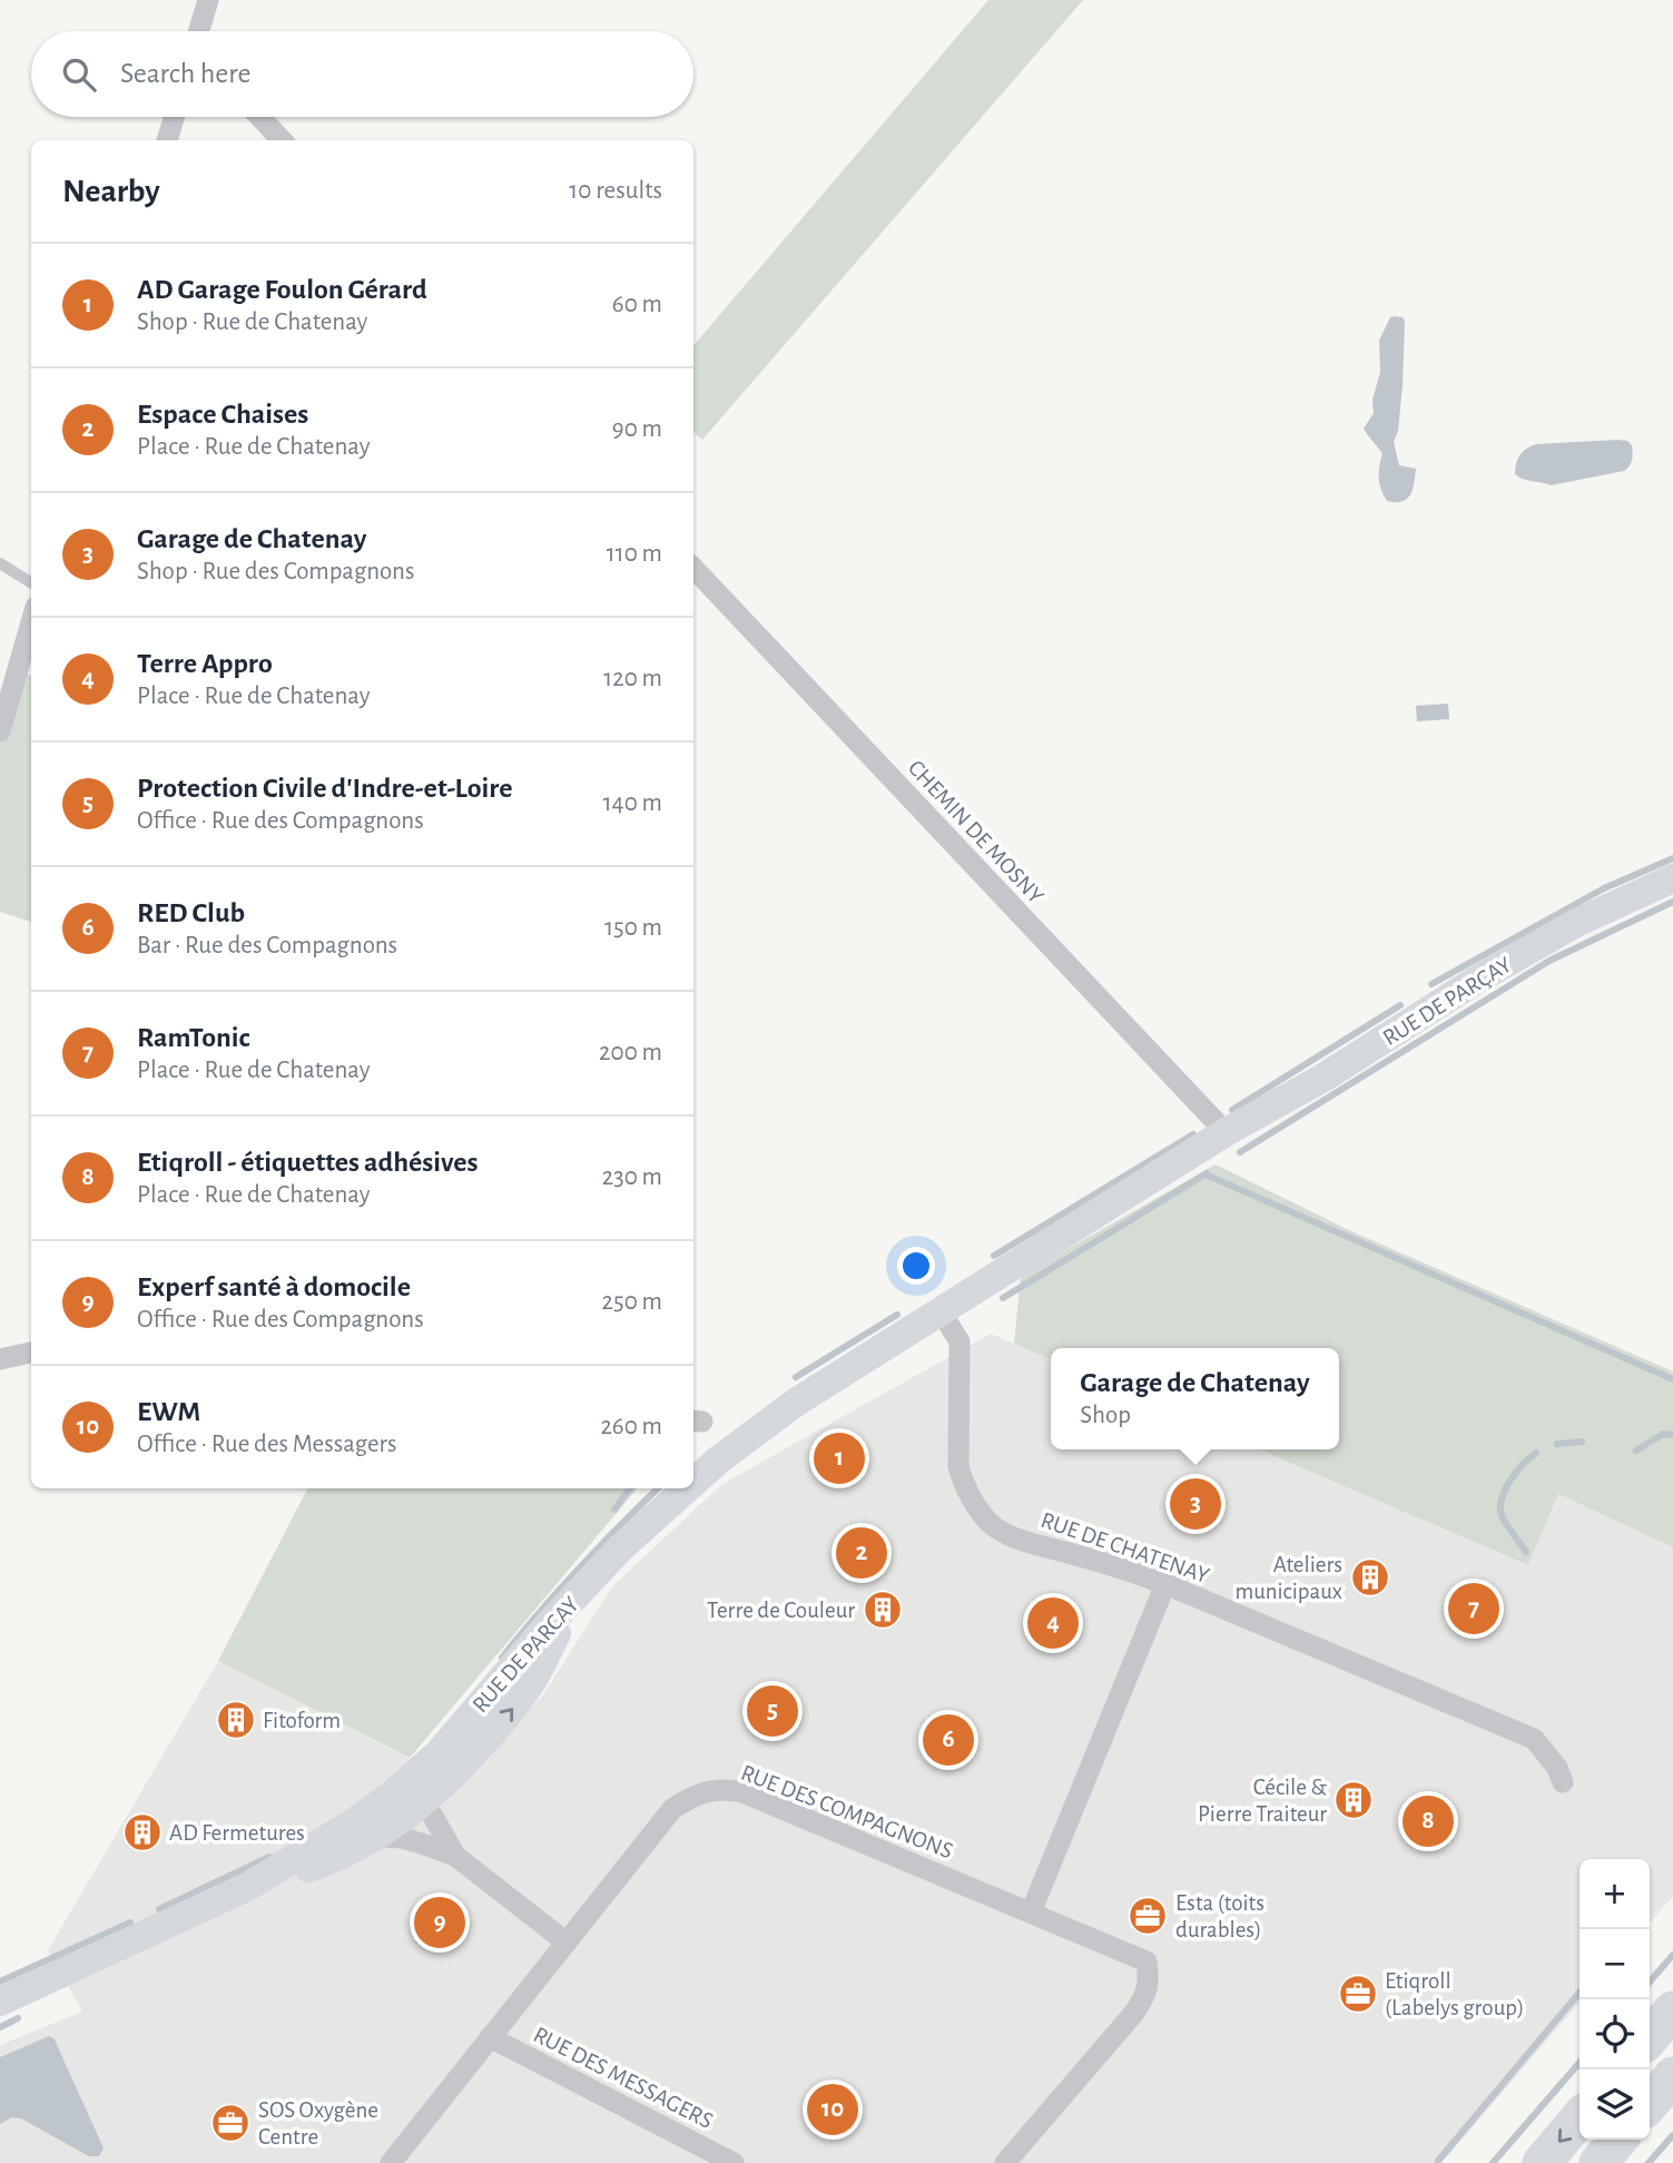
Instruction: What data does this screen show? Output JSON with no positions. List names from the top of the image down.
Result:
{
  "streets": {
    "street": [
      "CHEMIN DE MOSNY",
      "RUE DE PARÇAY",
      "RUE DE CHATENAY",
      "RUE DE PARCAY",
      "RUE DES COMPAGNONS",
      "RUE DES MESSAGERS"
    ]
  },
  "crossings": [
    ["CHEMIN DE MOSNY", "RUE DE PARÇAY"],
    ["RUE DE PARÇAY", "RUE DE CHATENAY"],
    ["RUE DE PARÇAY", "RUE DE PARCAY"],
    ["RUE DES COMPAGNONS", "RUE DES MESSAGERS"]
  ],
  "places": {
    "building": [
      "Ateliers municipaux",
      "Terre de Couleur",
      "Fitoform",
      "Cécile & Pierre Traiteur",
      "AD Fermetures"
    ],
    "office": ["Esta (toits durables)", "Etiqroll (Labelys group)", "SOS Oxygène Centre"]
  },
  "page": {
    "search": "Search here",
    "heading": ["Nearby", "10 results"],
    "list": [
      {
        "mark": "1",
        "name": "AD Garage Foulon Gérard",
        "note": "Shop · Rue de Chatenay",
        "value": "60 m"
      },
      {
        "mark": "2",
        "name": "Espace Chaises",
        "note": "Place · Rue de Chatenay",
        "value": "90 m"
      },
      {
        "mark": "3",
        "name": "Garage de Chatenay",
        "note": "Shop · Rue des Compagnons",
        "value": "110 m"
      },
      {
        "mark": "4",
        "name": "Terre Appro",
        "note": "Place · Rue de Chatenay",
        "value": "120 m"
      },
      {
        "mark": "5",
        "name": "Protection Civile d'Indre-et-Loire",
        "note": "Office · Rue des Compagnons",
        "value": "140 m"
      },
      {
        "mark": "6",
        "name": "RED Club",
        "note": "Bar · Rue des Compagnons",
        "value": "150 m"
      },
      {
        "mark": "7",
        "name": "RamTonic",
        "note": "Place · Rue de Chatenay",
        "value": "200 m"
      },
      {
        "mark": "8",
        "name": "Etiqroll - étiquettes adhésives",
        "note": "Place · Rue de Chatenay",
        "value": "230 m"
      },
      {
        "mark": "9",
        "name": "Experf santé à domocile",
        "note": "Office · Rue des Compagnons",
        "value": "250 m"
      },
      {
        "mark": "10",
        "name": "EWM",
        "note": "Office · Rue des Messagers",
        "value": "260 m"
      }
    ],
    "popup": ["Garage de Chatenay", "Shop"],
    "pins": [
      "1",
      "3",
      "2",
      "7",
      "4",
      "5",
      "6",
      "8",
      "9",
      "10"
    ],
    "map_buttons": ["+", "−"]
  }
}
